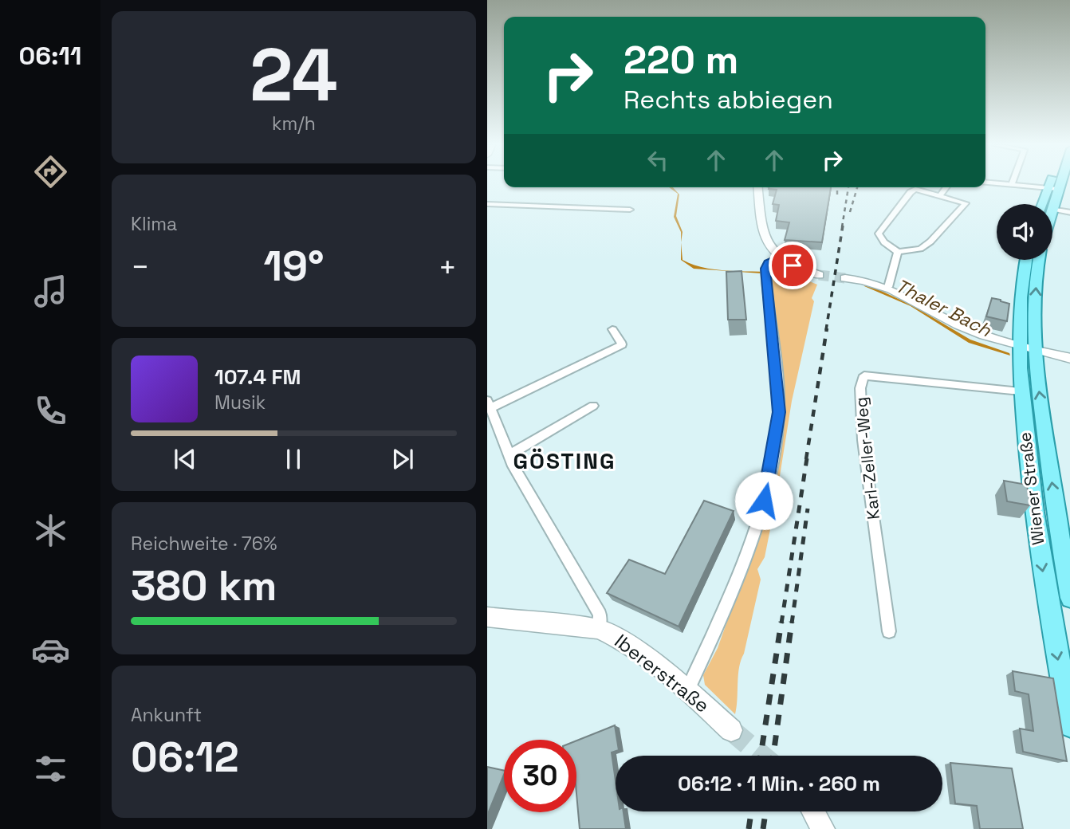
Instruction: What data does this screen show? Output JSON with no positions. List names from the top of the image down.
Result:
{
  "streets": {
    "main road": ["Wiener Straße", "Ibererstraße"],
    "street": ["Karl-Zeller-Weg"]
  },
  "crossings": [
    ["Karl-Zeller-Weg", "Wiener Straße"]
  ],
  "districts": ["GÖSTING"],
  "water": ["Thaler Bach"],
  "page": {
    "tabs": "06:11",
    "tile": [
      ["24", "km/h"],
      "Klima",
      ["Reichweite · 76%", "380 km"],
      ["Ankunft", "06:12"]
    ],
    "turn": ["220 m", "Rechts abbiegen"],
    "heat": ["−", "19°", "+"],
    "song": ["107.4 FM", "Musik"],
    "limit": "30",
    "trip": "06:12 · 1 Min. · 260 m"
  }
}
